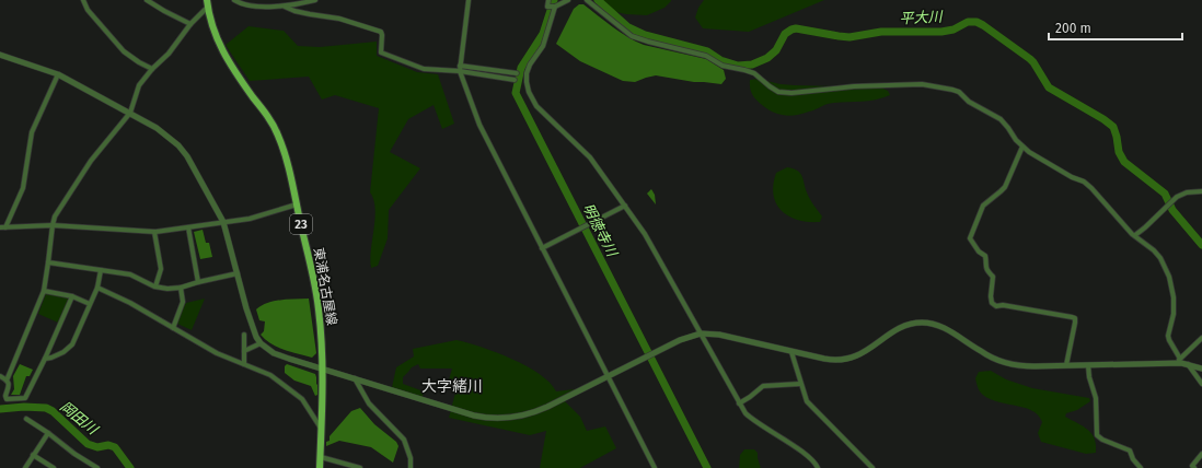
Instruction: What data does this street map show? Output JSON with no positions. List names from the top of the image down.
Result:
{
  "streets": {
    "main road": ["23", "東浦名古屋線"]
  },
  "districts": ["大字緒川"],
  "water": ["平大川", "明徳寺川", "岡田川"],
  "scale_bar": "200 m"
}
